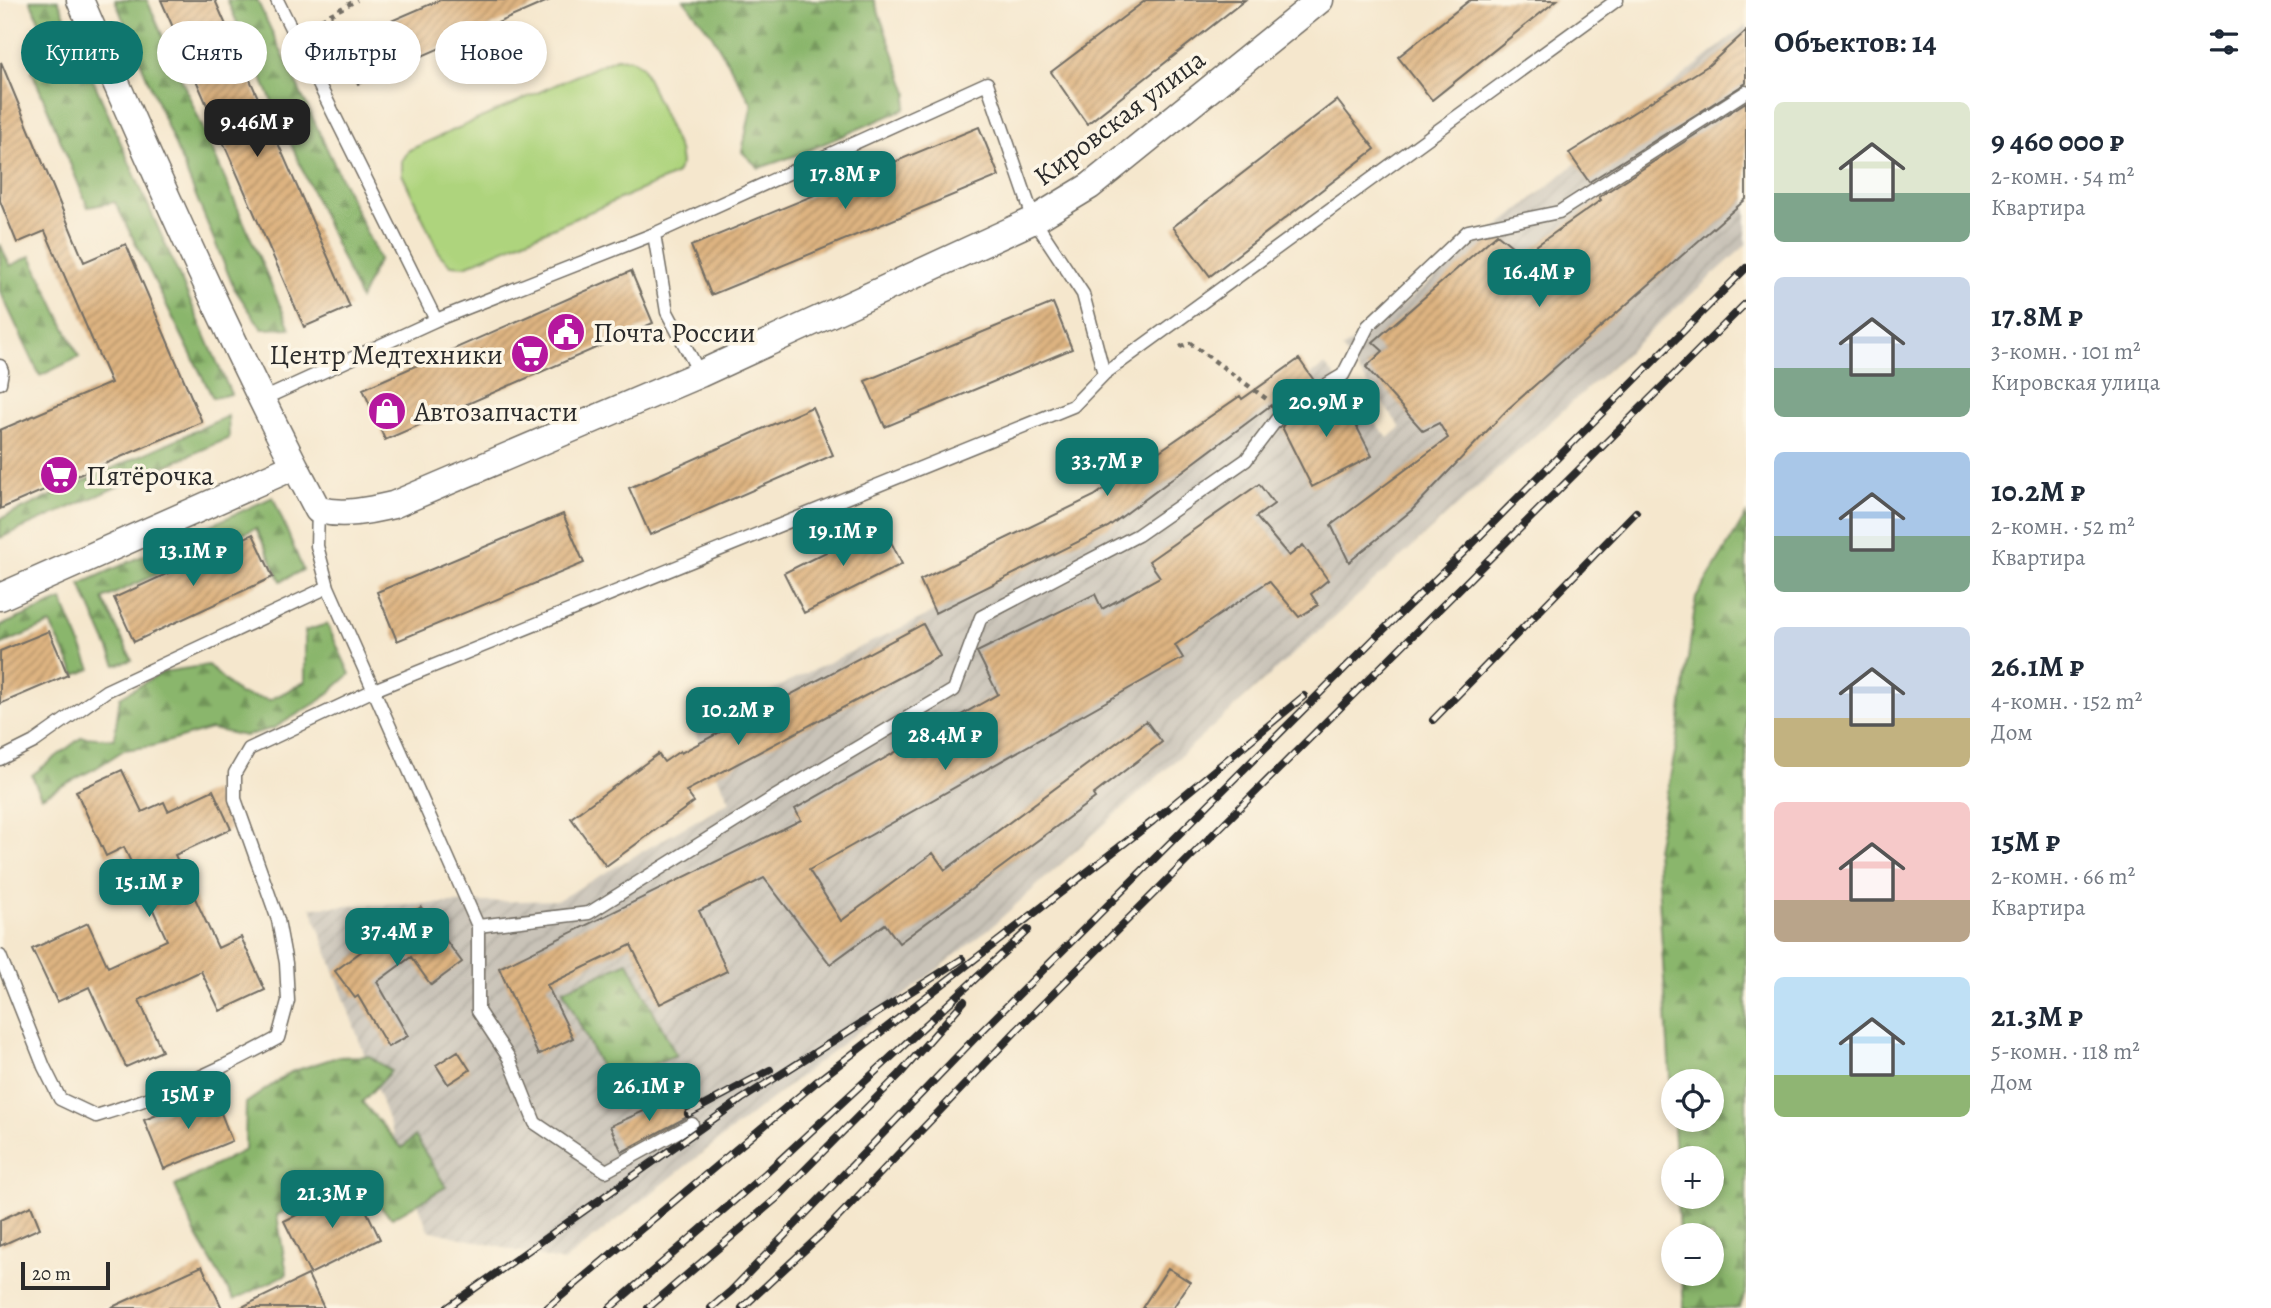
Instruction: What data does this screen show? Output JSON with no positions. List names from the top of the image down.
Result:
{
  "streets": {
    "street": ["Кировская улица"]
  },
  "places": {
    "public building": ["Почта России"],
    "supermarket": ["Центр Медтехники", "Пятёрочка"],
    "shop": ["Автозапчасти"]
  },
  "scale_bar": "20 m",
  "page": {
    "heading": "Объектов: 14",
    "chip": [
      "Купить",
      "Снять",
      "Фильтры",
      "Новое"
    ],
    "list": [
      {
        "name": "9 460 000 ₽",
        "note": "2-комн. · 54 m² · Квартира"
      },
      {
        "name": "17.8M ₽",
        "note": "3-комн. · 101 m² · Кировская улица"
      },
      {
        "name": "10.2M ₽",
        "note": "2-комн. · 52 m² · Квартира"
      },
      {
        "name": "26.1M ₽",
        "note": "4-комн. · 152 m² · Дом"
      },
      {
        "name": "15M ₽",
        "note": "2-комн. · 66 m² · Квартира"
      },
      {
        "name": "21.3M ₽",
        "note": "5-комн. · 118 m² · Дом"
      }
    ],
    "price": [
      "9.46M ₽",
      "17.8M ₽",
      "16.4M ₽",
      "20.9M ₽",
      "33.7M ₽",
      "19.1M ₽",
      "13.1M ₽",
      "10.2M ₽",
      "28.4M ₽",
      "15.1M ₽",
      "37.4M ₽",
      "26.1M ₽",
      "15M ₽",
      "21.3M ₽"
    ],
    "map_buttons": ["+", "−"],
    "scale": "20 m"
  }
}
